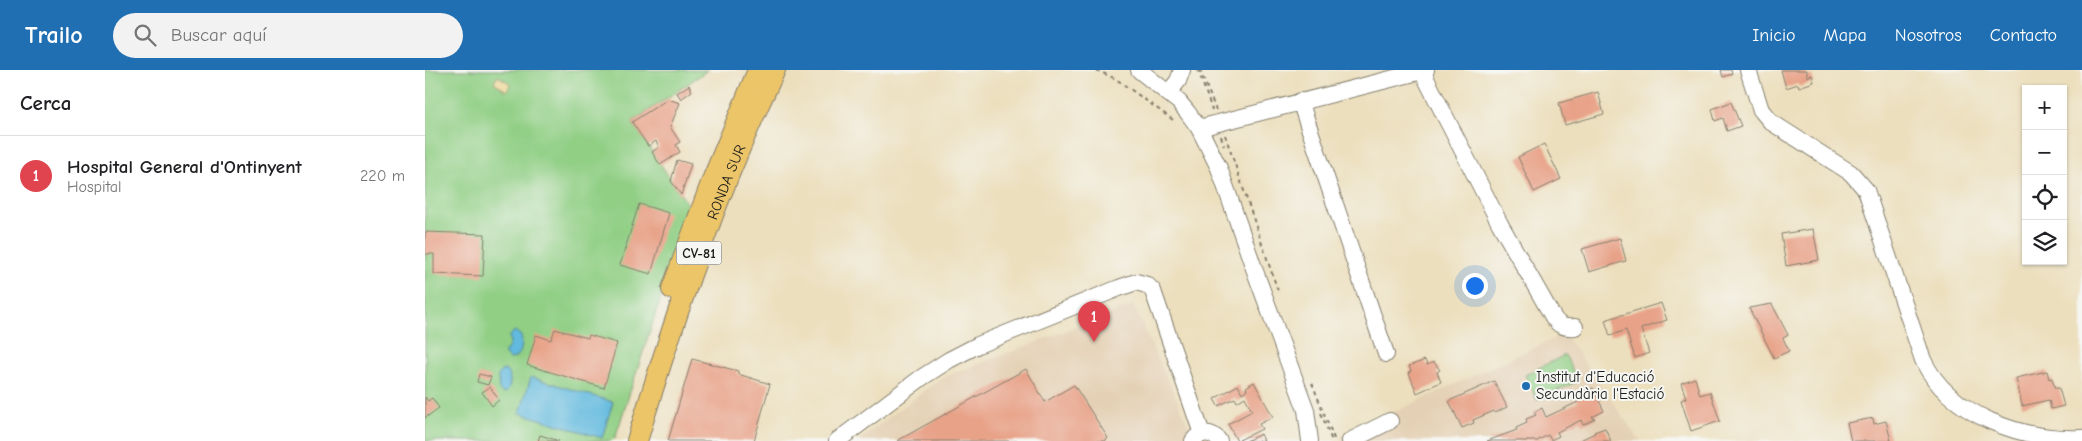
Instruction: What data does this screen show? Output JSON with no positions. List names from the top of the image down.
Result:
{
  "streets": {
    "main road": ["RONDA SUR", "CV-81"]
  },
  "places": ["Institut d'Educació Secundària l'Estació"],
  "page": {
    "header": "Trailo",
    "search": "Buscar aquí",
    "nav": [
      "Inicio",
      "Mapa",
      "Nosotros",
      "Contacto"
    ],
    "heading": "Cerca",
    "map_buttons": ["+", "−"],
    "list": [
      {
        "mark": "1",
        "name": "Hospital General d'Ontinyent",
        "note": "Hospital",
        "value": "220 m"
      }
    ],
    "pins": "1"
  }
}
